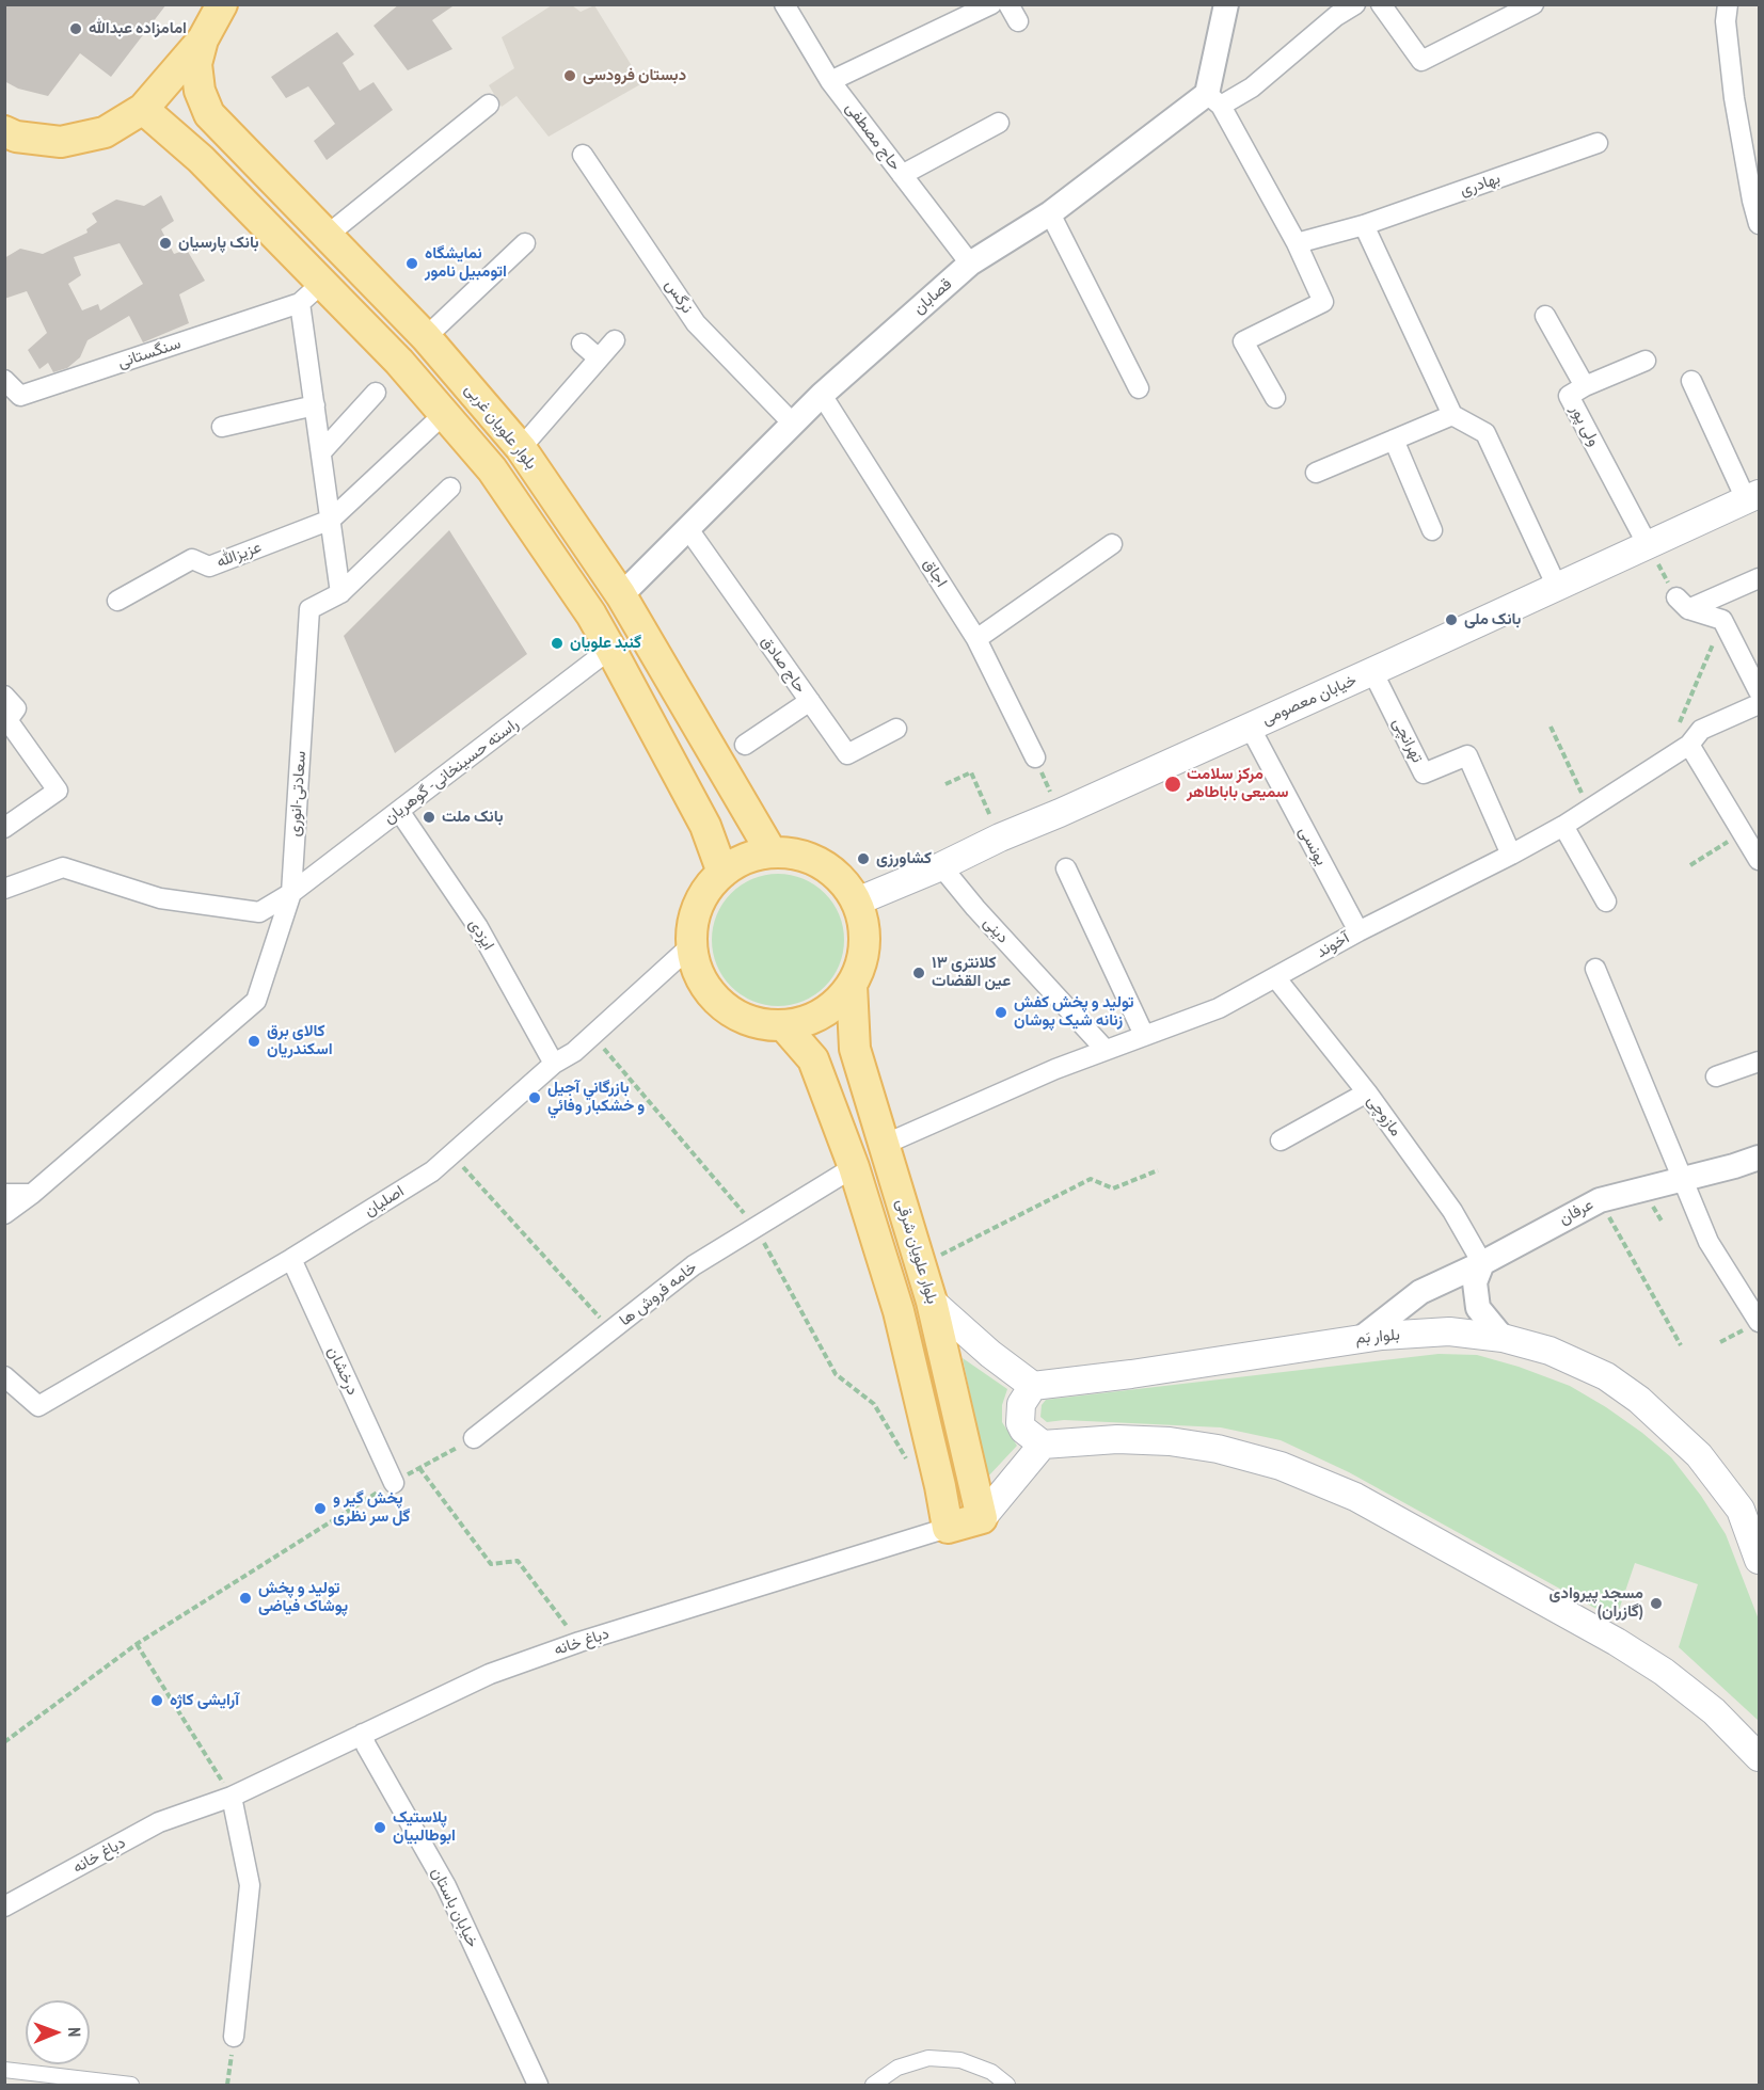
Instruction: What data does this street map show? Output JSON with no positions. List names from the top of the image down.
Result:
{
  "streets": {
    "main road": [
      "بلوار علویان غربی",
      "خیابان معصومی",
      "بلوار علویان شرقی",
      "بلوار بَم"
    ],
    "street": [
      "حاج مصطفی",
      "بهادری",
      "نرگس",
      "قصابان",
      "سنگستانی",
      "ولی پور",
      "عزیزالله",
      "اجاق",
      "حاج صادق",
      "تهرانچی",
      "راسته حسینخانی- گوهریان",
      "سعادتی-انوری",
      "یونسی",
      "دینی",
      "ایزدی",
      "آخوند",
      "مازوچی",
      "اصلیان",
      "عرفان",
      "خامه فروش ها",
      "درخشان",
      "دباغ خانه",
      "خیابان باستان"
    ]
  },
  "crossings": [
    ["حاج مصطفی", "قصابان"],
    ["نرگس", "قصابان"],
    ["قصابان", "بلوار علویان غربی"],
    ["قصابان", "اجاق"],
    ["قصابان", "حاج صادق"],
    ["ولی پور", "خیابان معصومی"],
    ["بلوار علویان غربی", "خیابان معصومی"],
    ["بلوار علویان غربی", "اصلیان"],
    ["بلوار علویان غربی", "بلوار علویان شرقی"],
    ["خیابان معصومی", "تهرانچی"],
    ["خیابان معصومی", "یونسی"],
    ["خیابان معصومی", "دینی"],
    ["خیابان معصومی", "اصلیان"],
    ["خیابان معصومی", "بلوار علویان شرقی"],
    ["تهرانچی", "آخوند"],
    ["راسته حسینخانی- گوهریان", "سعادتی-انوری"],
    ["راسته حسینخانی- گوهریان", "ایزدی"],
    ["یونسی", "آخوند"],
    ["دینی", "آخوند"],
    ["ایزدی", "اصلیان"],
    ["آخوند", "مازوچی"],
    ["آخوند", "بلوار علویان شرقی"],
    ["مازوچی", "عرفان"],
    ["اصلیان", "بلوار علویان شرقی"],
    ["اصلیان", "درخشان"],
    ["عرفان", "بلوار بَم"],
    ["دباغ خانه", "خیابان باستان"]
  ],
  "places": [
    "امامزاده عبدالله",
    "دبستان فرودسی",
    "بانک پارسیان",
    "نمایشگاه اتومبیل نامور",
    "بانک ملی",
    "گنبد علویان",
    "مرکز سلامت سمیعی باباطاهر",
    "بانک ملت",
    "کشاورزی",
    "کلانتری ۱۳ عین القضات",
    "تولید و پخش کفش زنانه شیک پوشان",
    "کالای برق اسکندریان",
    "بازرگاني آجيل و خشكبار وفائي",
    "پخش گیر و گل سر نظری",
    "تولید و پخش پوشاک فیاضی",
    "مسجد پیروادی (گازران)",
    "آرایشی کاژه",
    "پلاستیک ابوطالبیان"
  ],
  "north": "right"
}
